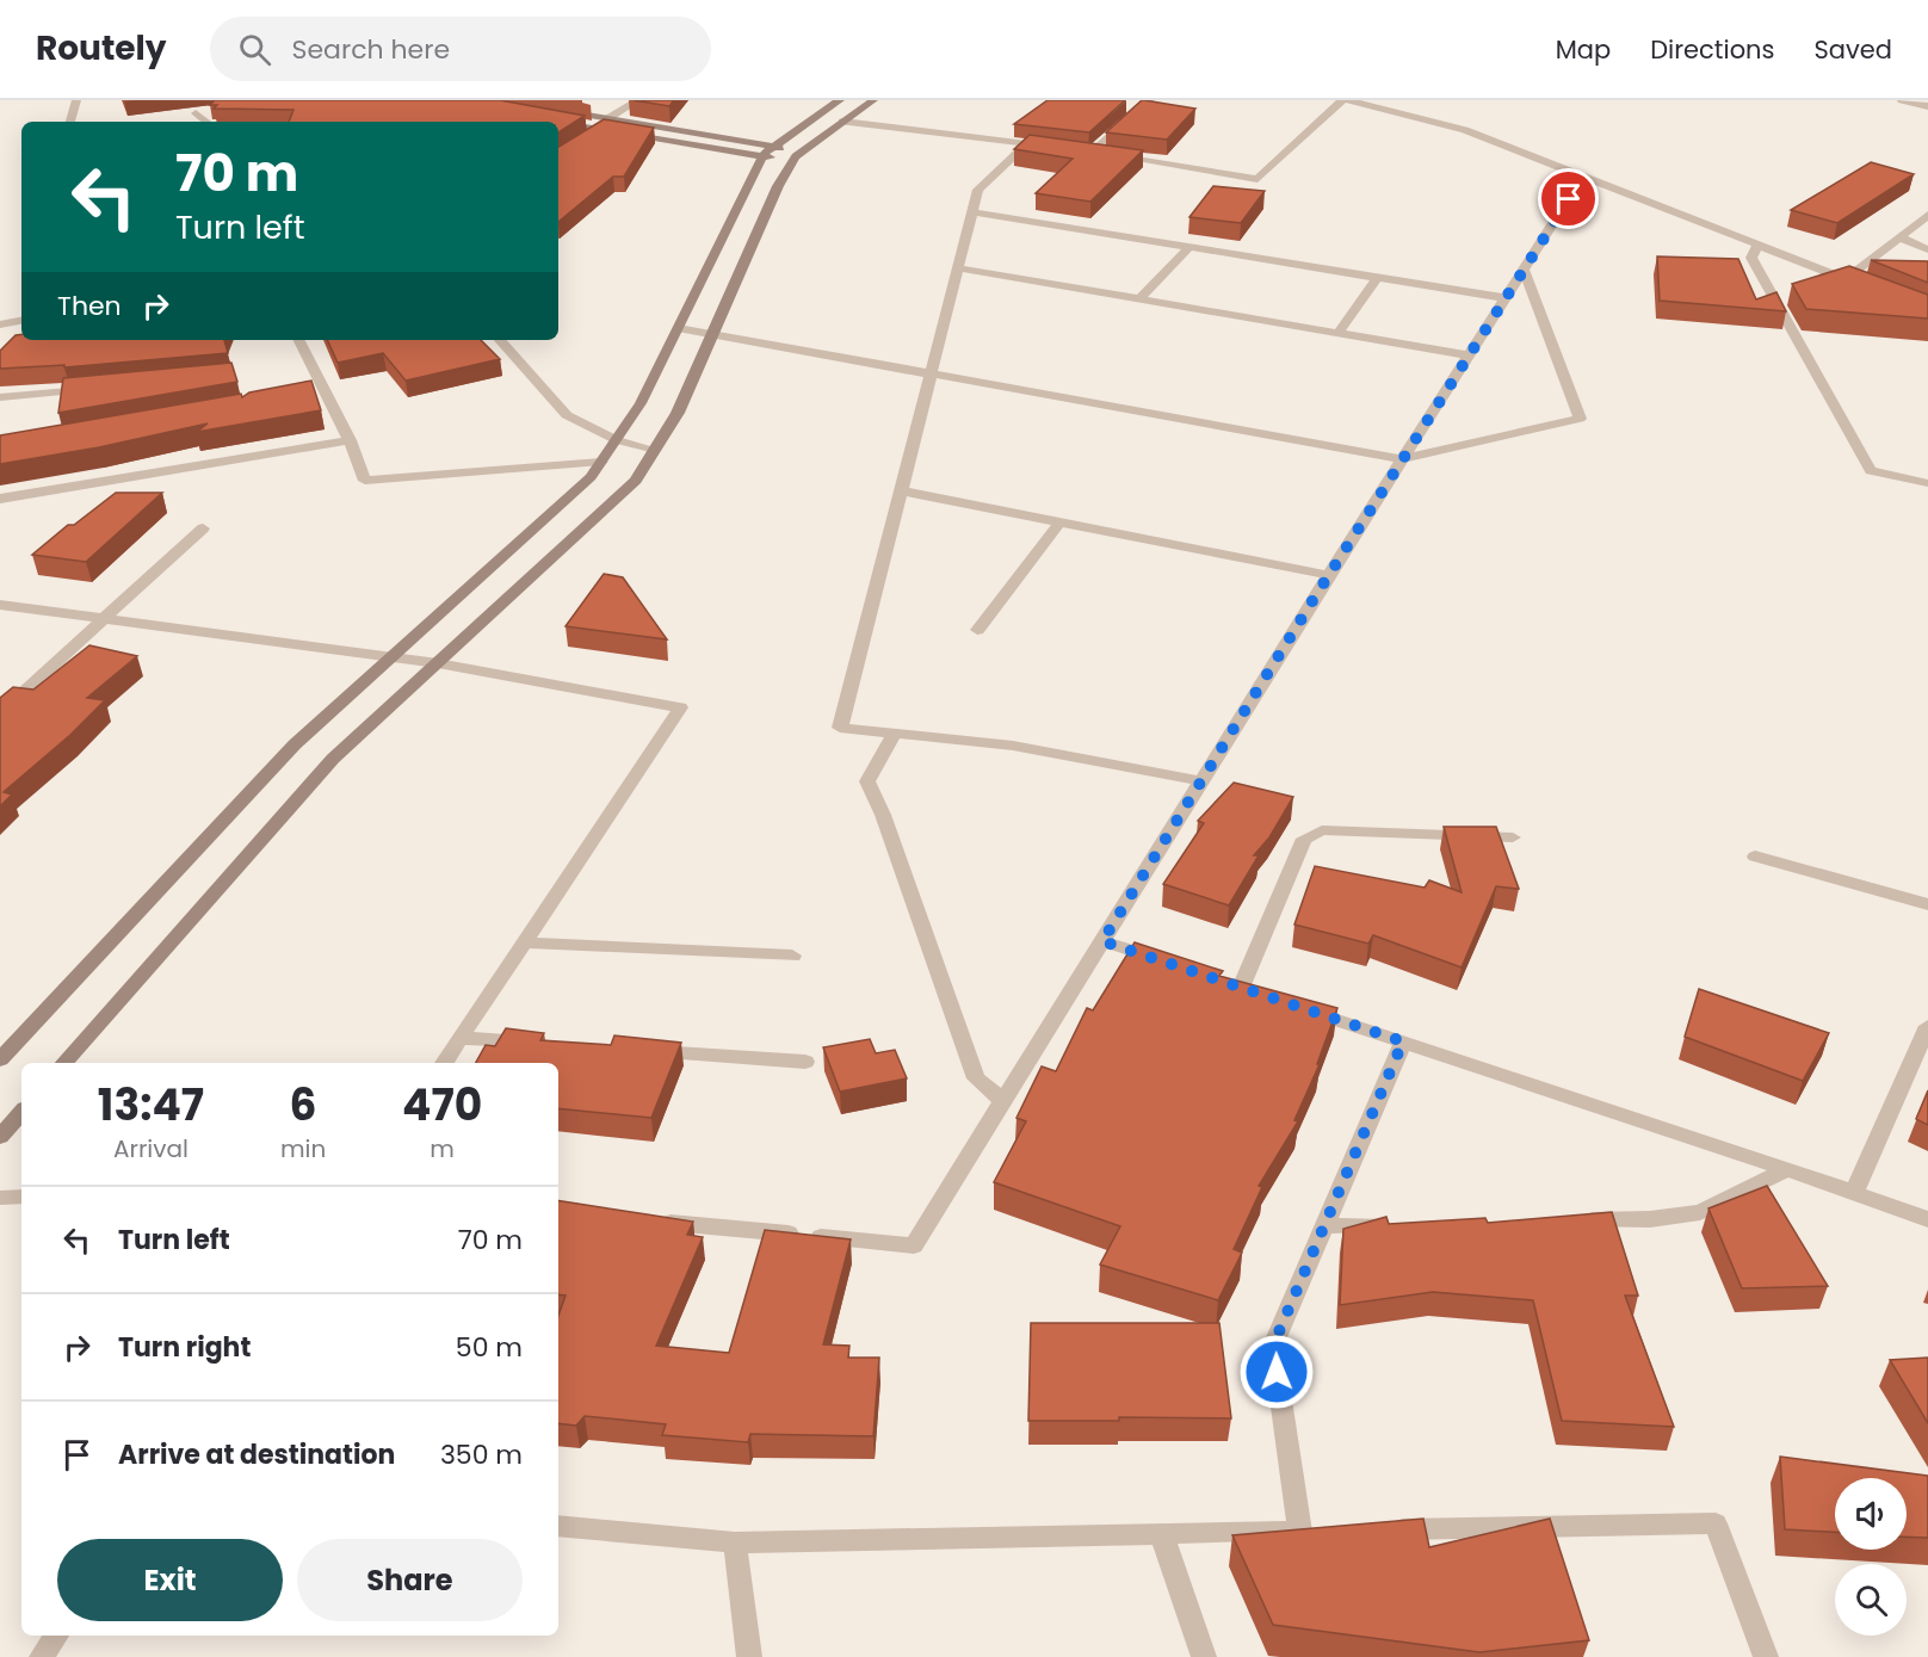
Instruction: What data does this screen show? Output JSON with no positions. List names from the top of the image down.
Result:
{
  "page": {
    "header": "Routely",
    "search": "Search here",
    "nav": ["Map", "Directions", "Saved"],
    "turn": ["70 m", "Turn left"],
    "then": "Then",
    "eta": [
      "13:47",
      "Arrival",
      "6",
      "min",
      "470",
      "m"
    ],
    "list": [
      {
        "name": "Turn left",
        "value": "70 m"
      },
      {
        "name": "Turn right",
        "value": "50 m"
      },
      {
        "name": "Arrive at destination",
        "value": "350 m"
      }
    ],
    "buttons": ["Exit", "Share"]
  }
}
